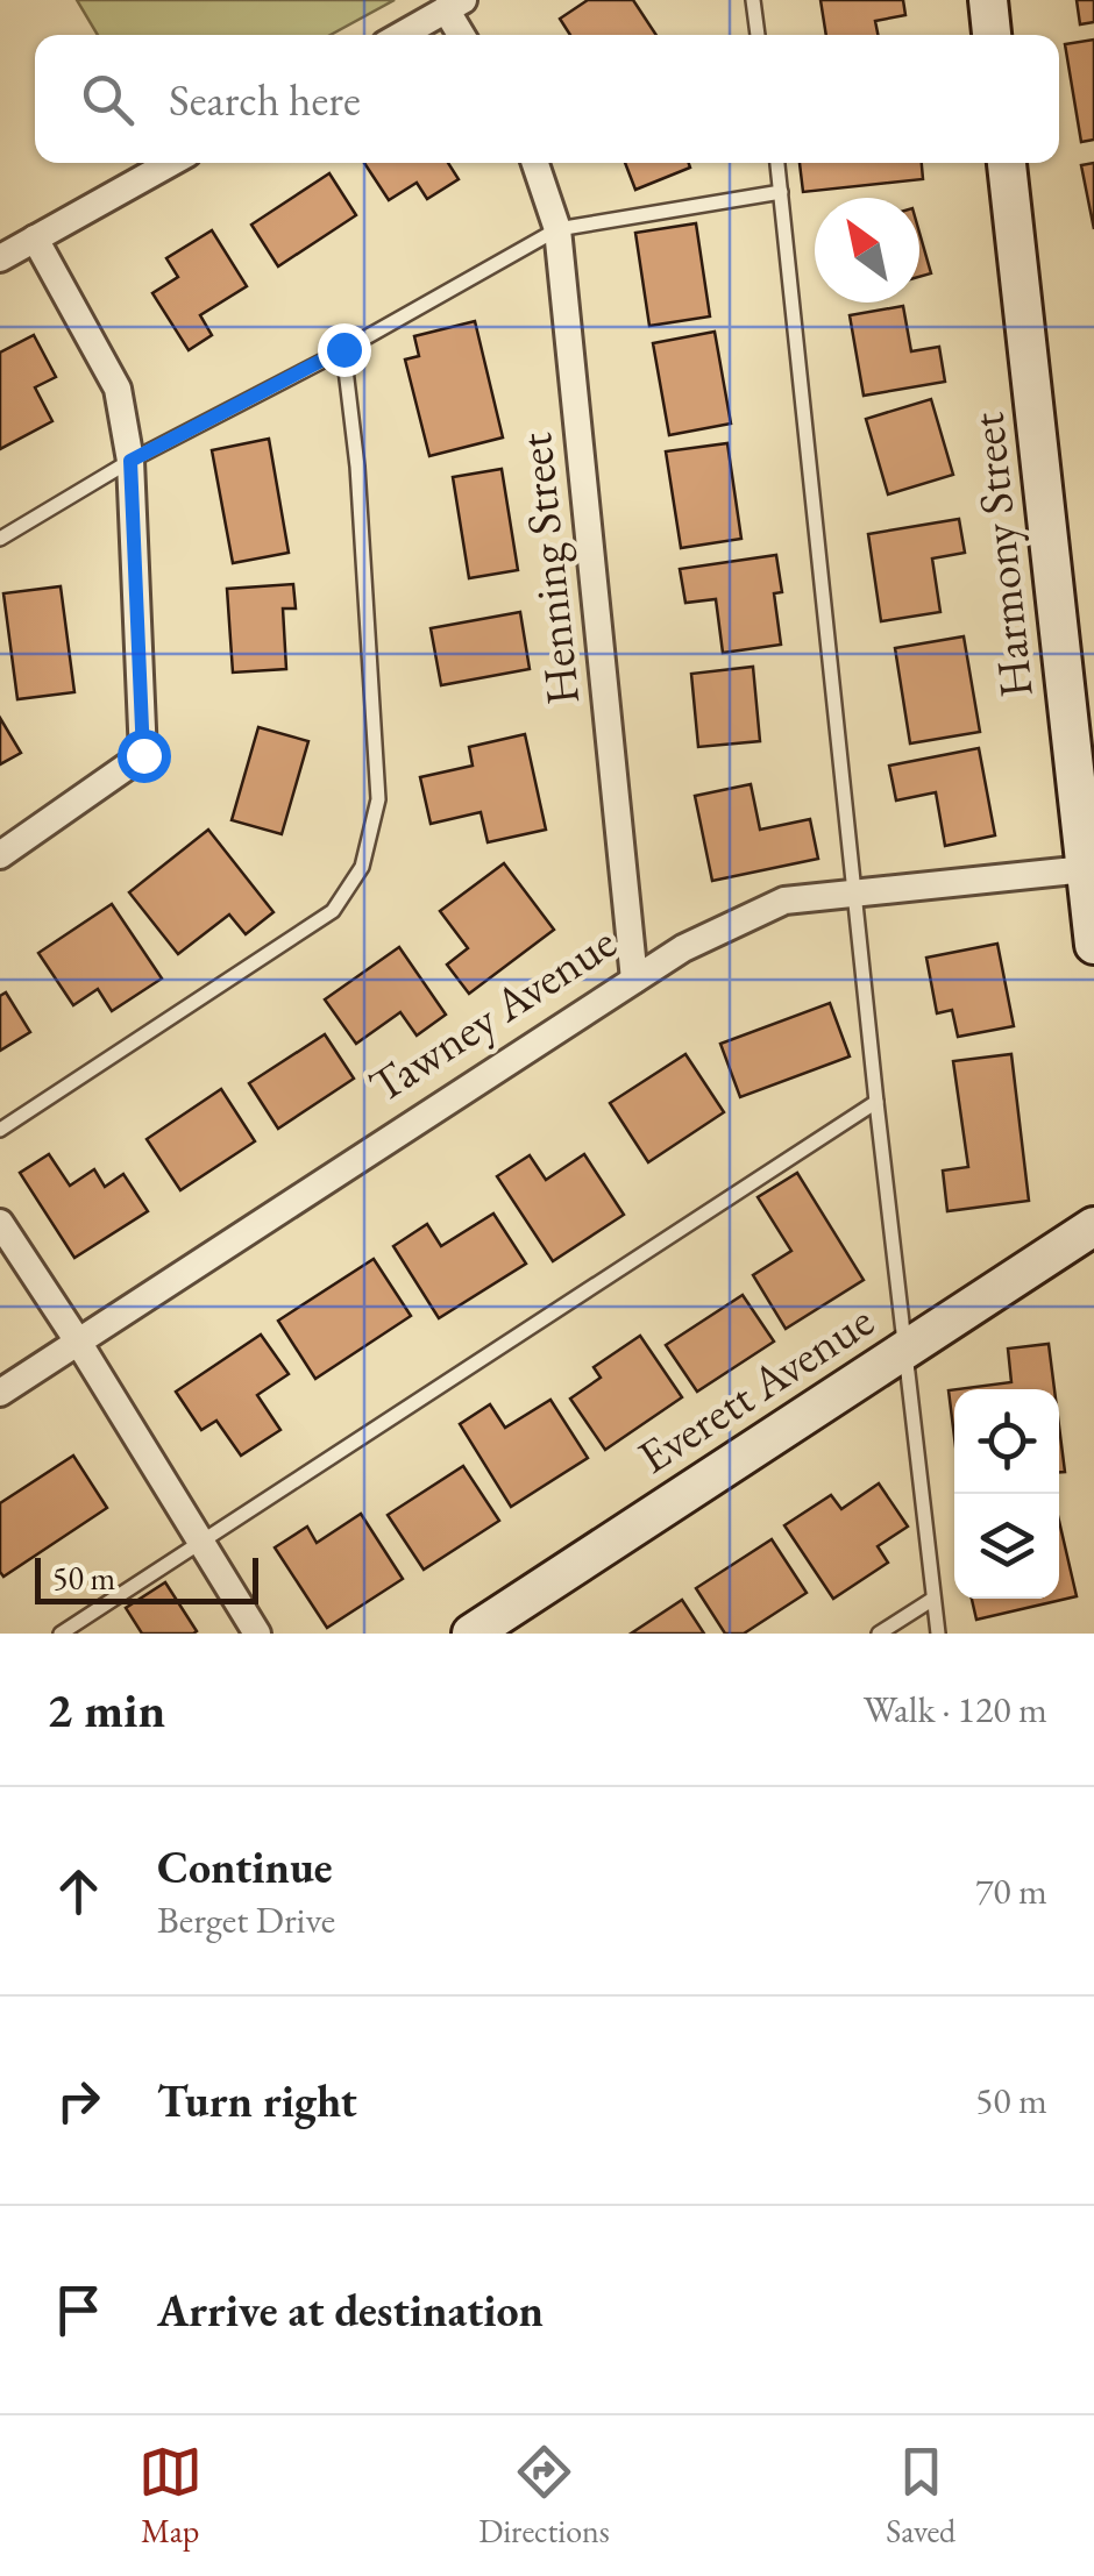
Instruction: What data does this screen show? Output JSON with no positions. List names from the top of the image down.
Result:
{
  "streets": {
    "street": [
      "Harmony Street",
      "Henning Street",
      "Tawney Avenue",
      "Everett Avenue"
    ]
  },
  "crossings": [
    ["Harmony Street", "Tawney Avenue"],
    ["Henning Street", "Tawney Avenue"]
  ],
  "scale_bar": "50 m",
  "north": "top left",
  "page": {
    "search": "Search here",
    "scale": "50 m",
    "heading": ["2 min", "Walk · 120 m"],
    "list": [
      ["Continue", "Berget Drive", "70 m"],
      ["Turn right", "50 m"],
      "Arrive at destination"
    ],
    "nav": ["Map", "Directions", "Saved"]
  }
}
